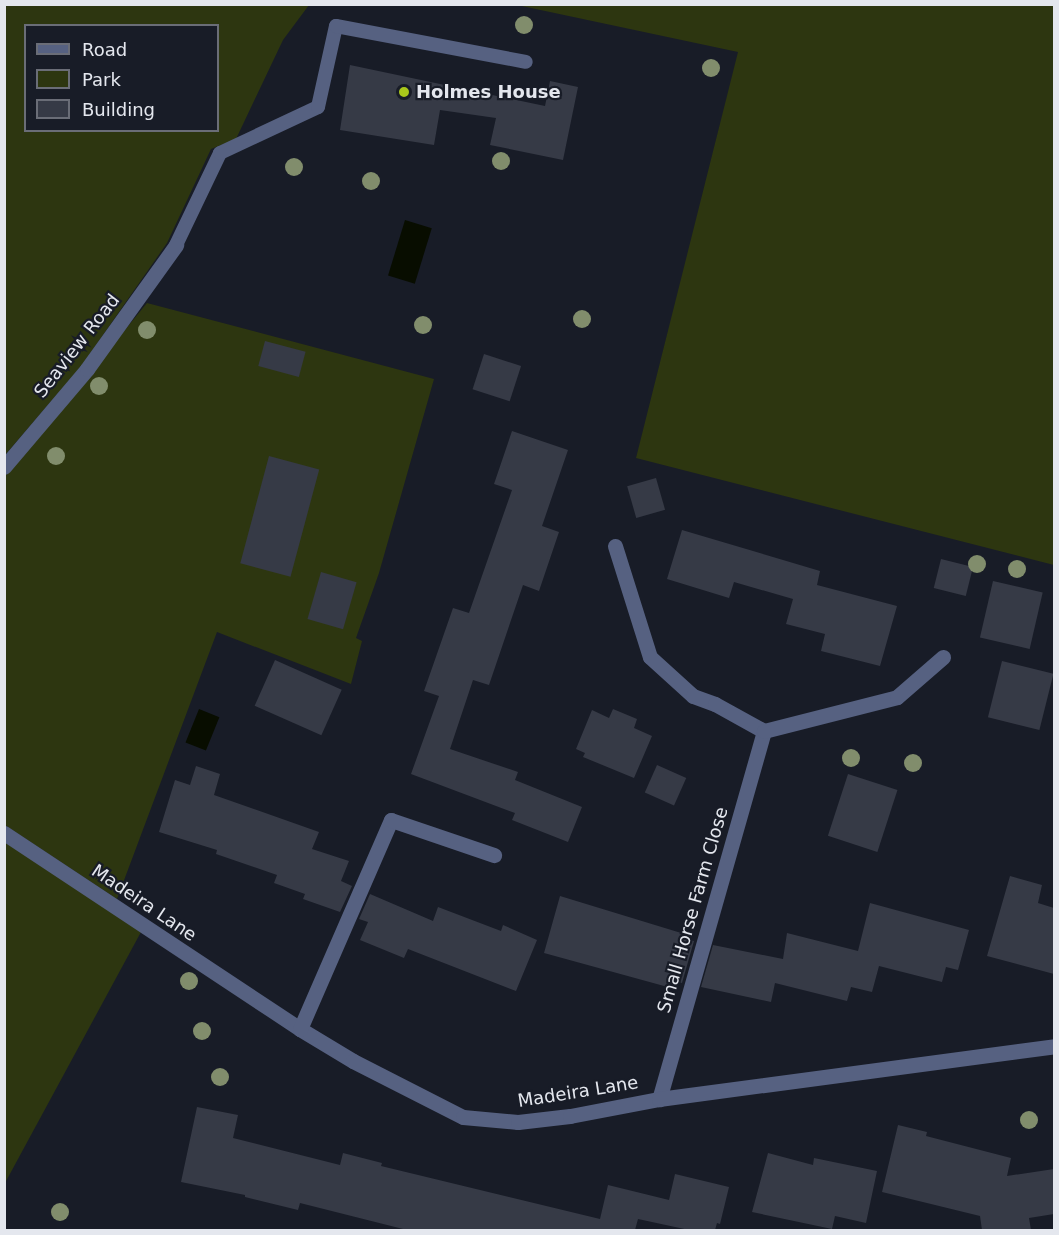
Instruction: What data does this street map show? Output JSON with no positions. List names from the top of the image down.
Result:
{
  "streets": {
    "street": ["Seaview Road", "Madeira Lane", "Small Horse Farm Close"]
  },
  "crossings": [
    ["Madeira Lane", "Small Horse Farm Close"]
  ],
  "places": ["Holmes House"],
  "legend": ["Road", "Park", "Building"]
}
